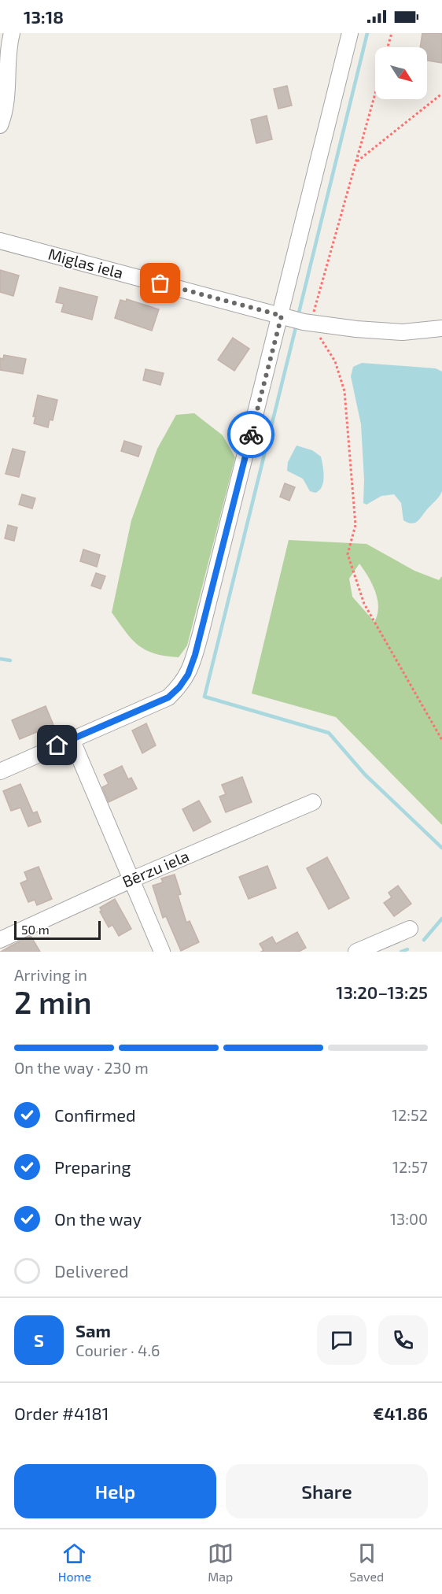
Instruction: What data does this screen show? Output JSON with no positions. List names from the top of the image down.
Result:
{
  "streets": {
    "street": ["Miglas iela", "Bērzu iela"]
  },
  "scale_bar": "50 m",
  "north": "bottom right",
  "page": {
    "status": "13:18",
    "scale": "50 m",
    "heading": ["2 min", "Arriving in", "13:20–13:25"],
    "panel": [
      "Sam",
      "Courier · 4.6",
      "Order #4181",
      "€41.86"
    ],
    "bar": "On the way · 230 m",
    "list": [
      ["Confirmed", "12:52"],
      ["Preparing", "12:57"],
      ["On the way", "13:00"],
      "Delivered"
    ],
    "round": "S",
    "buttons": ["Help", "Share"],
    "tabs": ["Home", "Map", "Saved"]
  }
}
